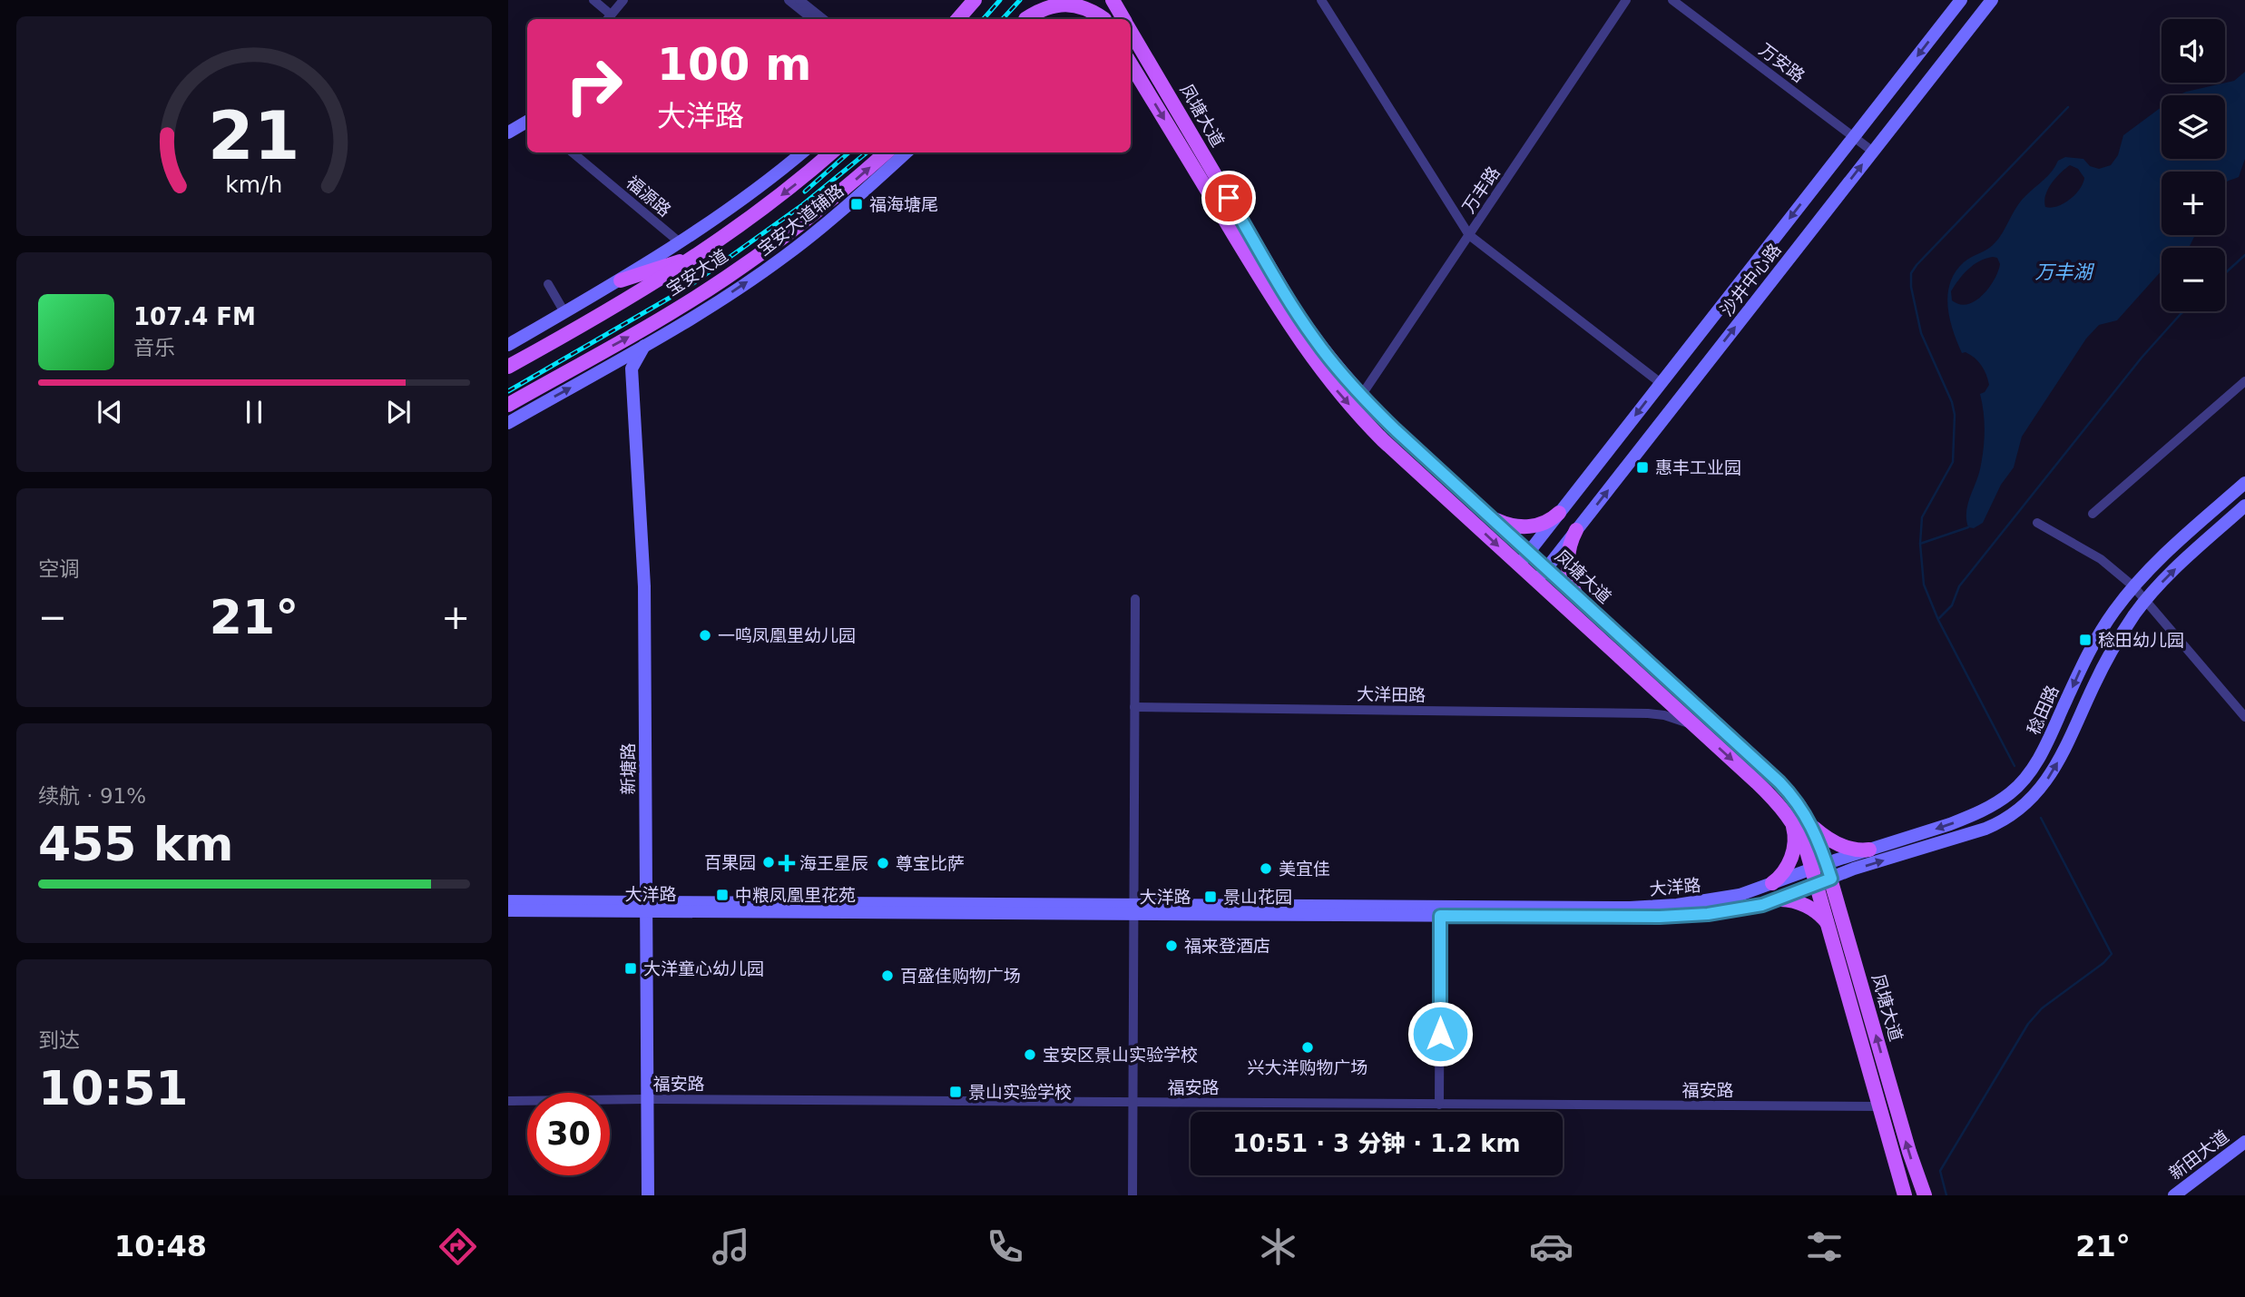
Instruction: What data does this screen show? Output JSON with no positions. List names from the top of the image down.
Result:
{
  "streets": {
    "main road": ["凤塘大道", "宝安大道"],
    "street": [
      "万安路",
      "万丰路",
      "福源路",
      "宝安大道辅路",
      "沙井中心路",
      "大洋田路",
      "稔田路",
      "新塘路",
      "大洋路",
      "福安路",
      "新田大道"
    ]
  },
  "crossings": [
    ["万安路", "沙井中心路"],
    ["凤塘大道", "万丰路"],
    ["凤塘大道", "沙井中心路"],
    ["凤塘大道", "大洋田路"],
    ["凤塘大道", "稔田路"],
    ["凤塘大道", "大洋路"],
    ["凤塘大道", "福安路"],
    ["宝安大道辅路", "新塘路"],
    ["稔田路", "大洋路"],
    ["新塘路", "大洋路"],
    ["新塘路", "福安路"]
  ],
  "water": ["万丰湖"],
  "places": {
    "transit": [
      "福海塘尾",
      "惠丰工业园",
      "稔田幼儿园",
      "中粮凤凰里花苑",
      "景山花园",
      "大洋童心幼儿园",
      "景山实验学校"
    ],
    "other": [
      "一鸣凤凰里幼儿园",
      "百果园",
      "尊宝比萨",
      "美宜佳",
      "福来登酒店",
      "百盛佳购物广场",
      "兴大洋购物广场",
      "宝安区景山实验学校"
    ],
    "health": ["海王星辰"]
  },
  "page": {
    "map_buttons": ["+", "−"],
    "turn": ["100 m", "大洋路"],
    "song": ["107.4 FM", "音乐"],
    "tile": [
      "空调",
      ["续航 · 91%", "455 km"],
      ["到达", "10:51"]
    ],
    "heat": ["−", "21°", "+"],
    "limit": "30",
    "trip": "10:51 · 3 分钟 · 1.2 km",
    "tabs": ["10:48", "21°"],
    "gauge": ["21", "km/h"]
  }
}
